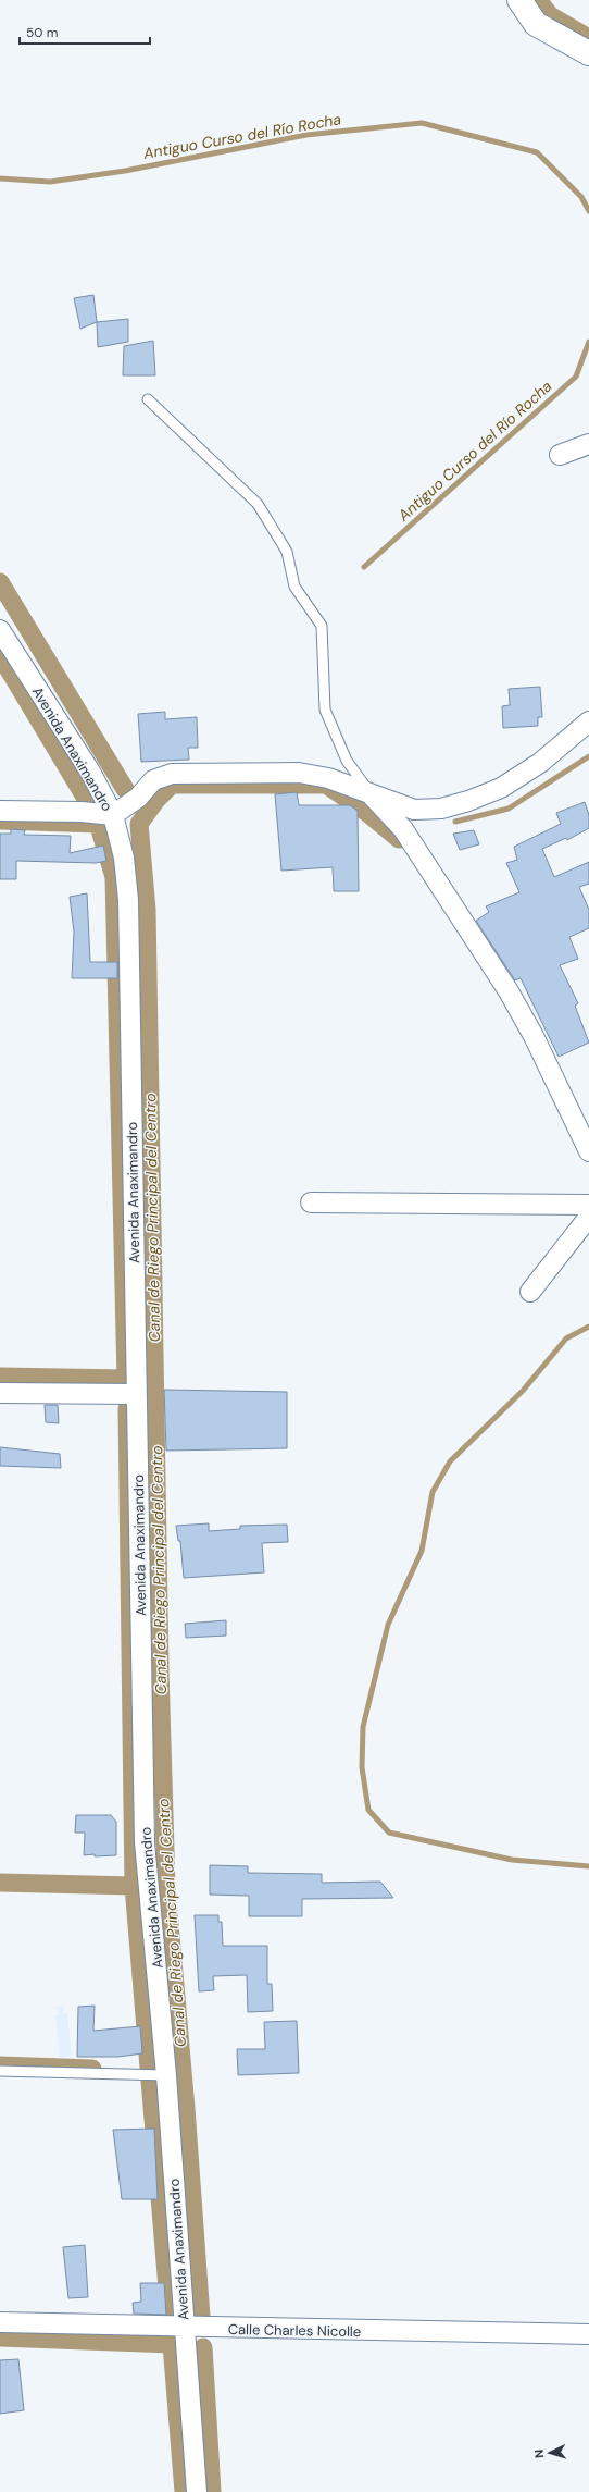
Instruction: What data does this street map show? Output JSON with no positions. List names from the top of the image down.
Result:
{
  "streets": {
    "street": ["Avenida Anaximandro", "Calle Charles Nicolle"]
  },
  "crossings": [
    ["Avenida Anaximandro", "Calle Charles Nicolle"]
  ],
  "water": ["Antiguo Curso del Río Rocha", "Canal de Riego Principal del Centro"],
  "scale_bar": "50 m",
  "north": "left"
}
